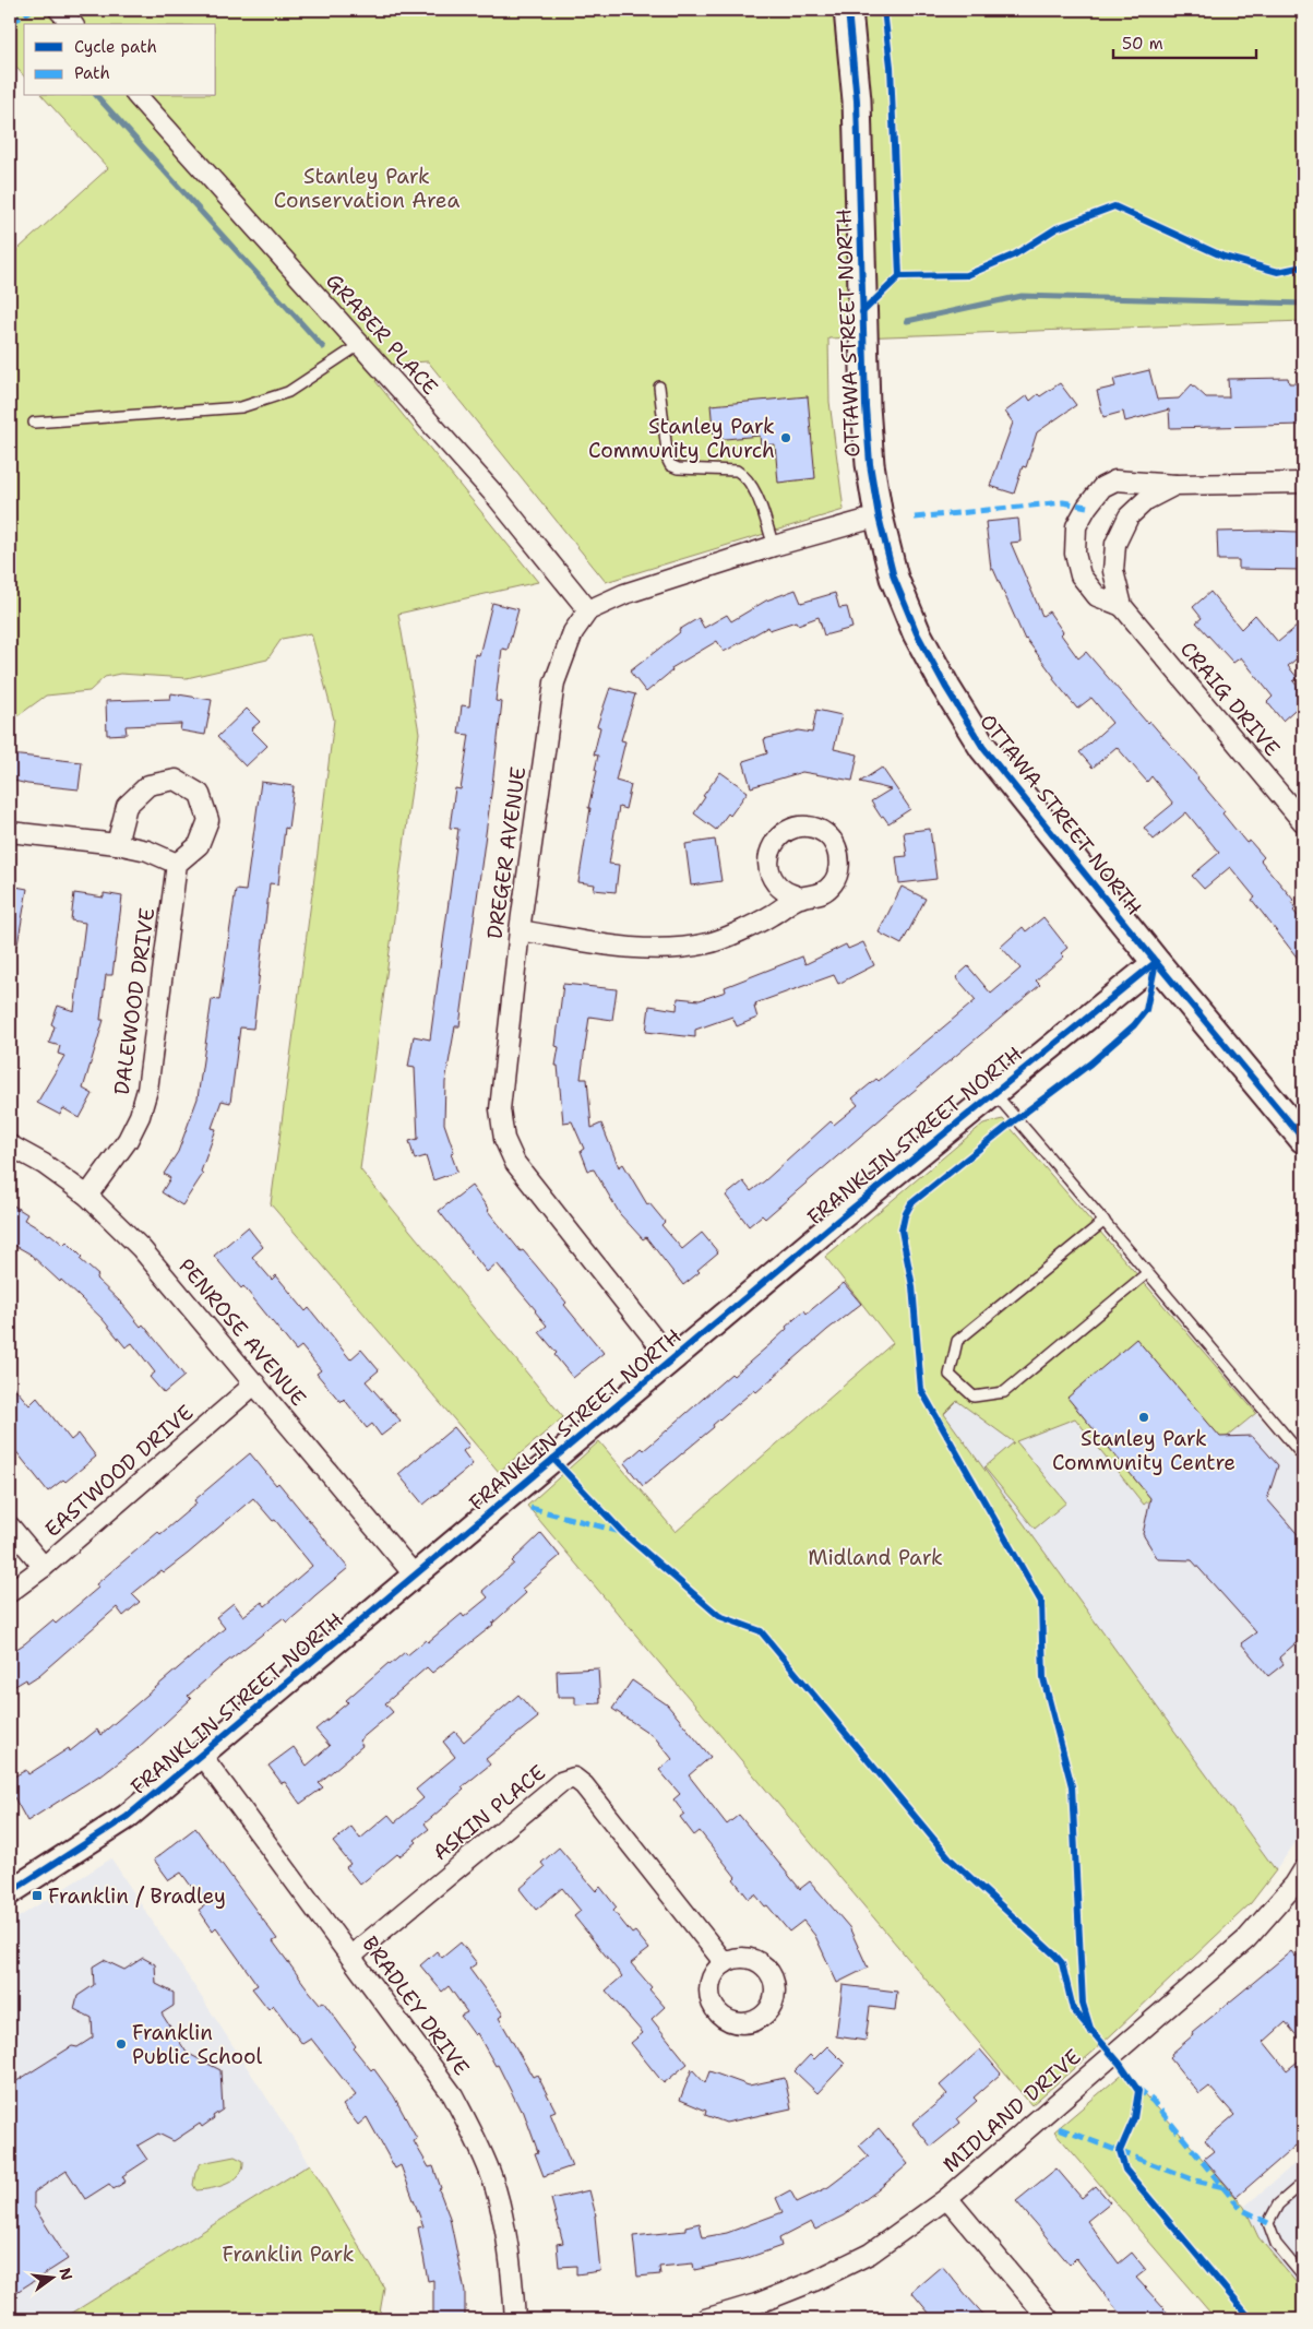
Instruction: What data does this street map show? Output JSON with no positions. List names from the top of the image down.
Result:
{
  "streets": {
    "main road": ["OTTAWA STREET NORTH"],
    "street": [
      "GRABER PLACE",
      "CRAIG DRIVE",
      "DREGER AVENUE",
      "DALEWOOD DRIVE",
      "FRANKLIN STREET NORTH",
      "PENROSE AVENUE",
      "EASTWOOD DRIVE",
      "ASKIN PLACE",
      "BRADLEY DRIVE",
      "MIDLAND DRIVE"
    ]
  },
  "crossings": [
    ["OTTAWA STREET NORTH", "FRANKLIN STREET NORTH"],
    ["GRABER PLACE", "DREGER AVENUE"],
    ["DREGER AVENUE", "FRANKLIN STREET NORTH"],
    ["DALEWOOD DRIVE", "PENROSE AVENUE"],
    ["FRANKLIN STREET NORTH", "PENROSE AVENUE"],
    ["FRANKLIN STREET NORTH", "BRADLEY DRIVE"],
    ["PENROSE AVENUE", "EASTWOOD DRIVE"],
    ["ASKIN PLACE", "BRADLEY DRIVE"]
  ],
  "parks": ["Stanley Park Conservation Area", "Midland Park", "Franklin Park"],
  "places": {
    "other": ["Stanley Park Community Church", "Stanley Park Community Centre", "Franklin Public School"],
    "transit": ["Franklin / Bradley"]
  },
  "legend": ["Cycle path", "Path"],
  "scale_bar": "50 m",
  "north": "right"
}
